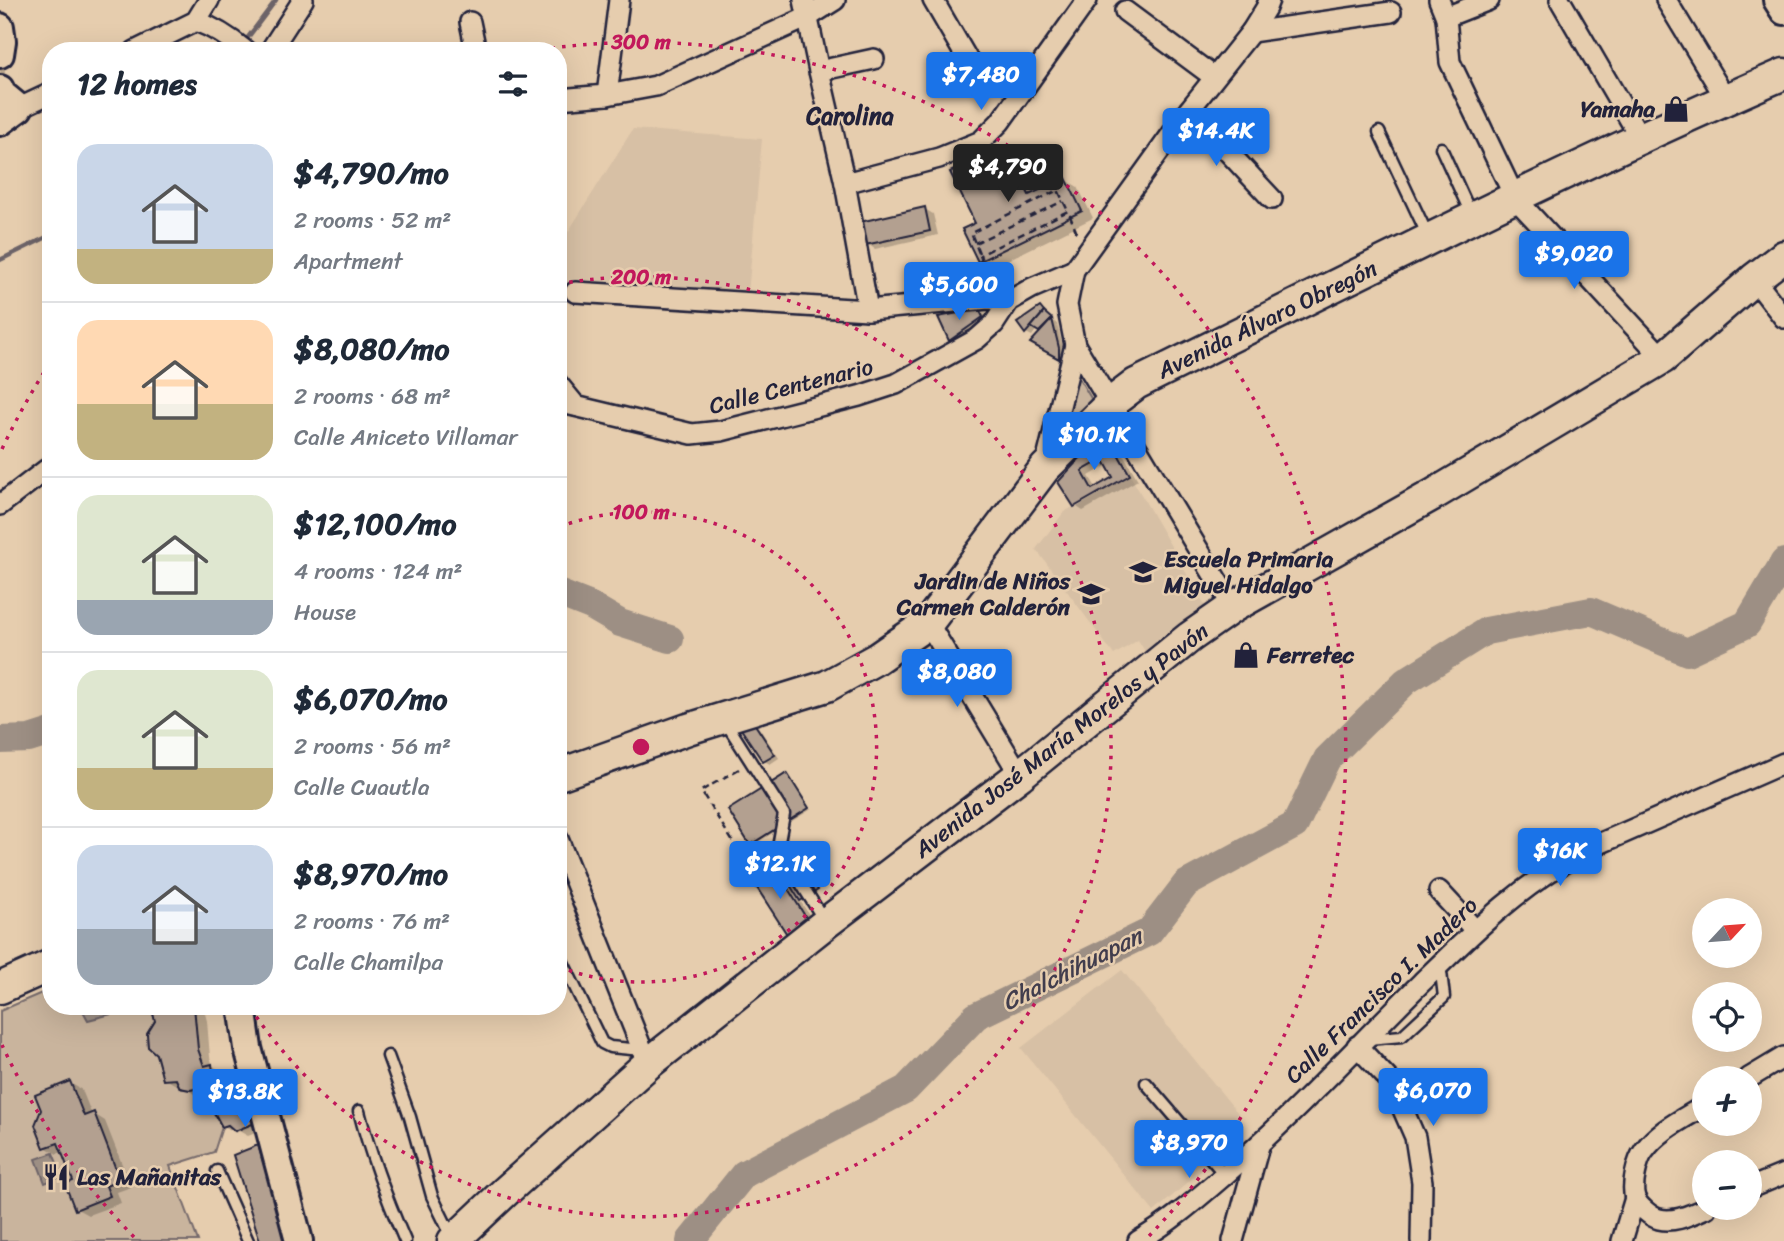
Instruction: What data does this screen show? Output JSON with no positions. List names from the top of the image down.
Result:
{
  "streets": {
    "main road": ["Avenida Álvaro Obregón", "Avenida José María Morelos y Pavón"],
    "street": ["Calle Centenario", "Calle Francisco I. Madero"]
  },
  "districts": ["Carolina"],
  "water": ["Chalchihuapan"],
  "places": {
    "shop": ["Yamaha", "Ferretec"],
    "school or university": ["Escuela Primaria Miguel Hidalgo", "Jardin de Niños Carmen Calderón"],
    "restaurant": ["Las Mañanitas"]
  },
  "north": "top right",
  "page": {
    "heading": "12 homes",
    "price": [
      "$7,480",
      "$14.4K",
      "$4,790",
      "$9,020",
      "$5,600",
      "$10.1K",
      "$8,080",
      "$16K",
      "$12.1K",
      "$6,070",
      "$13.8K",
      "$8,970"
    ],
    "list": [
      {
        "name": "$4,790/mo",
        "note": "2 rooms · 52 m² · Apartment"
      },
      {
        "name": "$8,080/mo",
        "note": "2 rooms · 68 m² · Calle Aniceto Villamar"
      },
      {
        "name": "$12,100/mo",
        "note": "4 rooms · 124 m² · House"
      },
      {
        "name": "$6,070/mo",
        "note": "2 rooms · 56 m² · Calle Cuautla"
      },
      {
        "name": "$8,970/mo",
        "note": "2 rooms · 76 m² · Calle Chamilpa"
      }
    ],
    "map_buttons": ["+", "−"]
  },
  "rings": ["300 m", "200 m", "100 m"]
}
